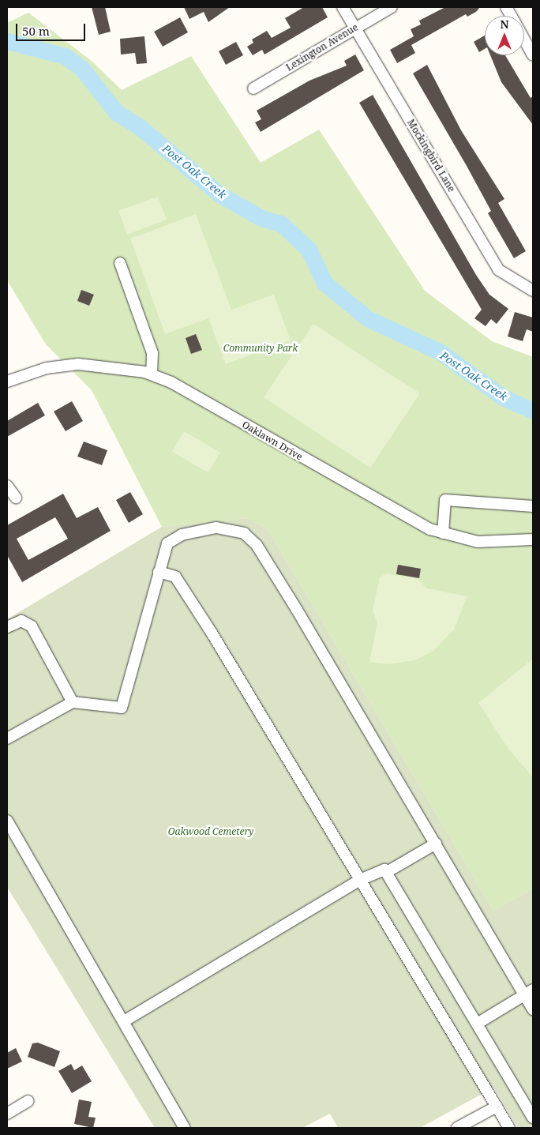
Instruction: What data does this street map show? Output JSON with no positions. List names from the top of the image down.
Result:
{
  "streets": {
    "street": ["Lexington Avenue", "Mockingbird Lane", "Oaklawn Drive"]
  },
  "crossings": [
    ["Lexington Avenue", "Mockingbird Lane"]
  ],
  "water": ["Post Oak Creek"],
  "parks": ["Community Park", "Oakwood Cemetery"],
  "scale_bar": "50 m",
  "north": "top"
}
